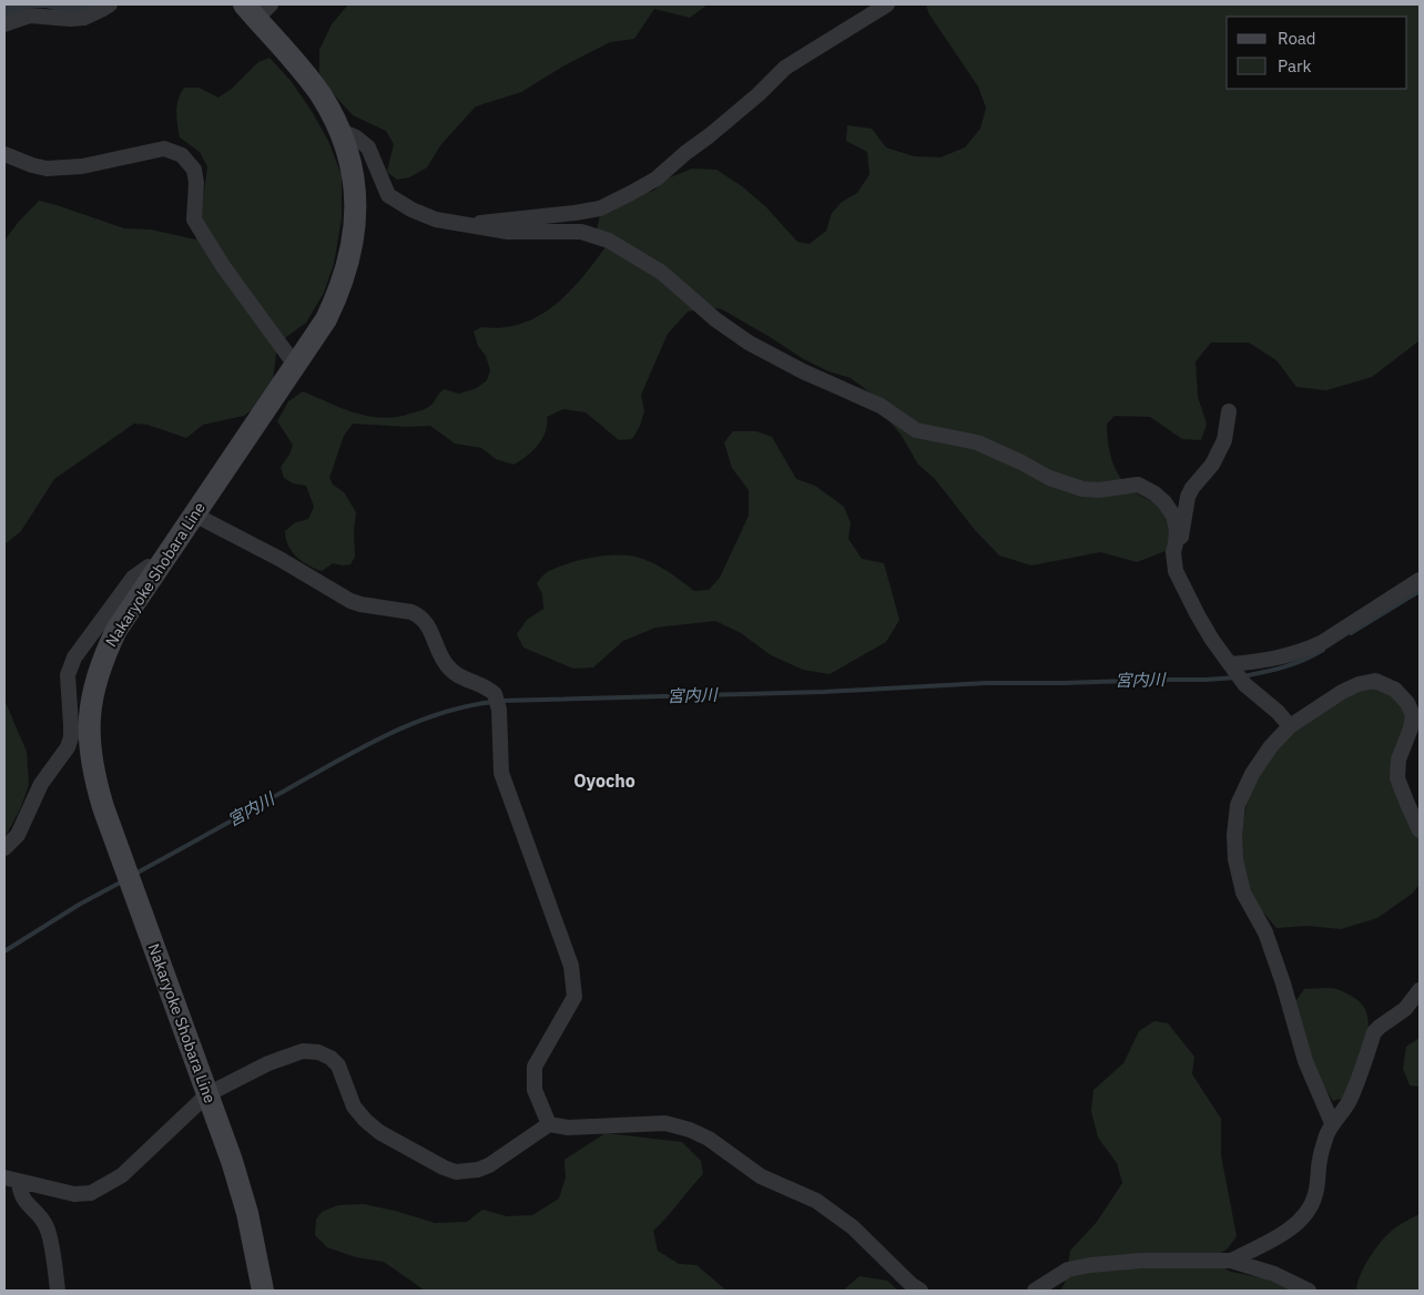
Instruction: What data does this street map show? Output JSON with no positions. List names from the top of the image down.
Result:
{
  "streets": {
    "main road": ["Nakaryoke Shobara Line"]
  },
  "districts": ["Oyocho"],
  "water": ["宮内川"],
  "legend": ["Road", "Park"]
}
